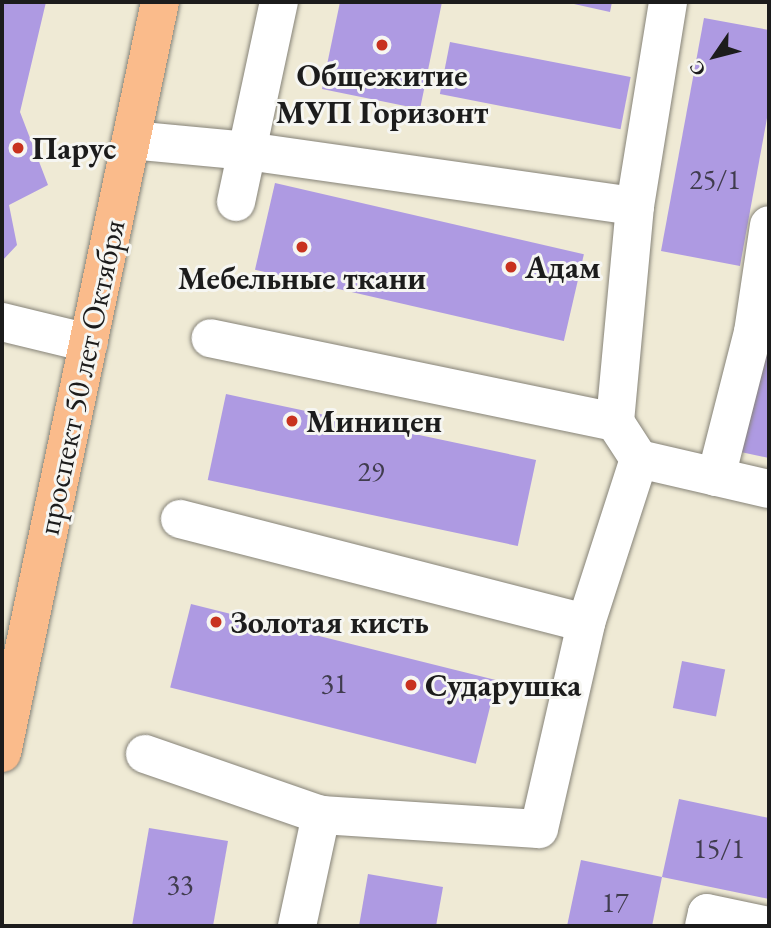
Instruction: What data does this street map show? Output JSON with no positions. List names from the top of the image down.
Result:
{
  "streets": {
    "main road": ["проспект 50 лет Октября"]
  },
  "places": [
    "Общежитие МУП Горизонт",
    "Парус",
    "Мебельные ткани",
    "Адам",
    "Миницен",
    "Золотая кисть",
    "Сударушка"
  ],
  "house_numbers": [
    "25/1",
    "29",
    "31",
    "15/1",
    "33",
    "17"
  ],
  "north": "bottom left"
}
